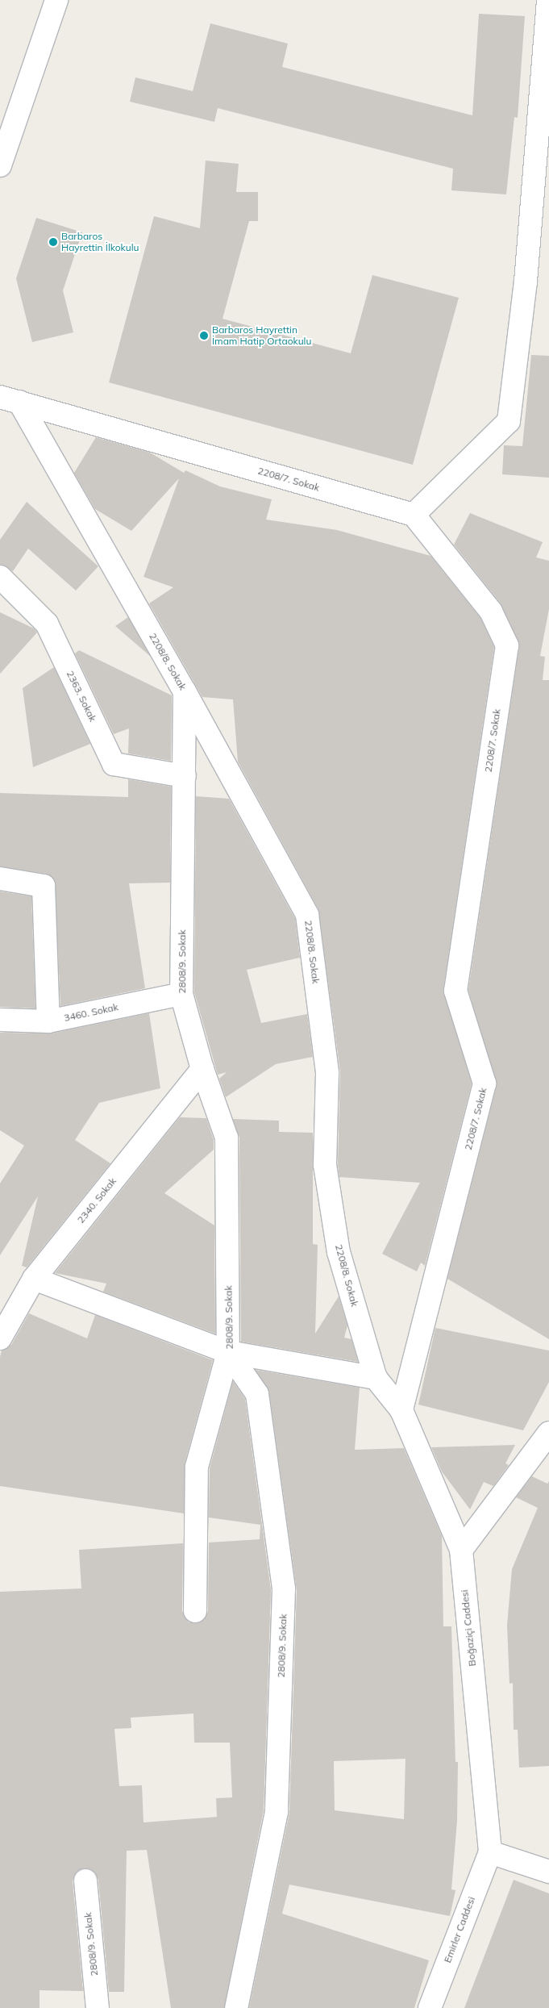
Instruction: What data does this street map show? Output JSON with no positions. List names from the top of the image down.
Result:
{
  "streets": {
    "street": [
      "2208/7. Sokak",
      "2208/8. Sokak",
      "2363. Sokak",
      "2808/9. Sokak",
      "3460. Sokak",
      "2340. Sokak",
      "Boğaziçi Caddesi",
      "Emirler Caddesi"
    ]
  },
  "crossings": [
    ["2208/7. Sokak", "2208/8. Sokak"],
    ["2208/8. Sokak", "2808/9. Sokak"],
    ["2208/8. Sokak", "Boğaziçi Caddesi"],
    ["2363. Sokak", "2808/9. Sokak"],
    ["2808/9. Sokak", "3460. Sokak"],
    ["2808/9. Sokak", "2340. Sokak"],
    ["Boğaziçi Caddesi", "Emirler Caddesi"]
  ],
  "places": ["Barbaros Hayrettin İlkokulu", "Barbaros Hayrettin İmam Hatip Ortaokulu"]
}
